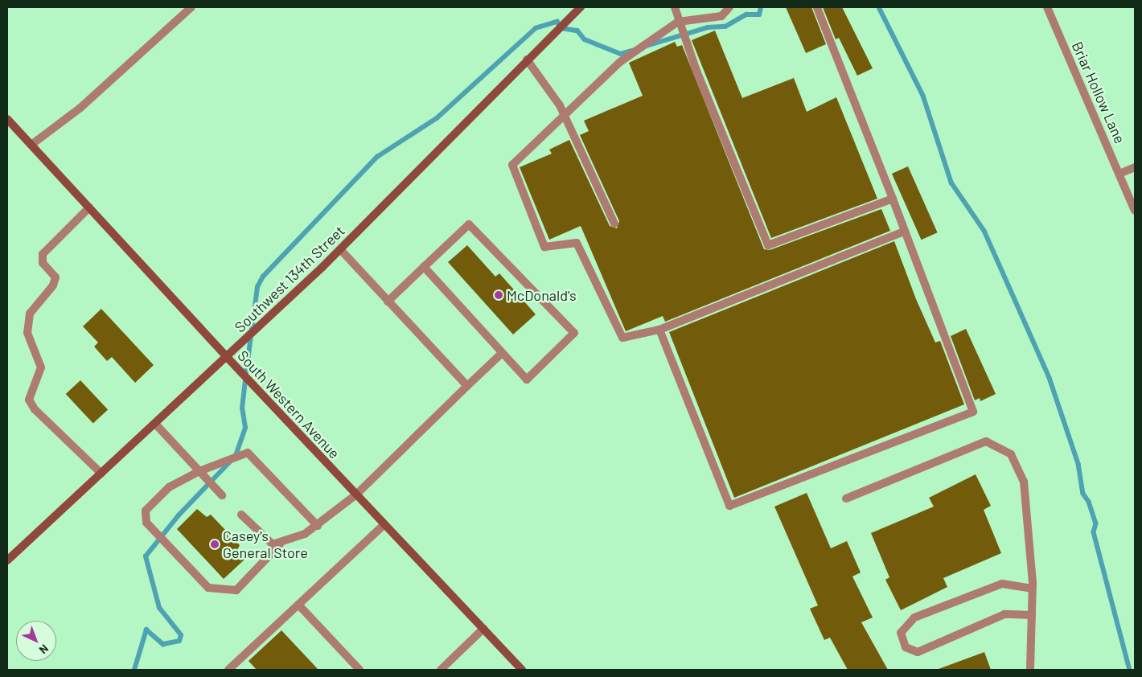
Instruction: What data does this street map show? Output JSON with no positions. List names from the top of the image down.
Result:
{
  "streets": {
    "main road": ["Southwest 134th Street", "South Western Avenue"],
    "street": ["Briar Hollow Lane"]
  },
  "crossings": [
    ["Southwest 134th Street", "South Western Avenue"]
  ],
  "places": ["McDonald's", "Casey's General Store"],
  "north": "bottom right"
}
